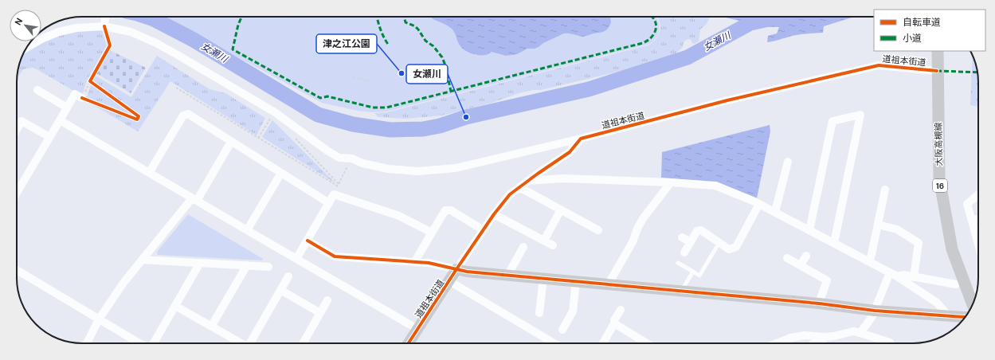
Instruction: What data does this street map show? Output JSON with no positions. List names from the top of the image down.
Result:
{
  "streets": {
    "main road": ["大阪高槻線", "16"],
    "street": ["道祖本街道"]
  },
  "crossings": [
    ["道祖本街道", "大阪高槻線"]
  ],
  "water": ["女瀬川"],
  "places": ["津之江公園", "女瀬川"],
  "legend": ["自転車道", "小道"],
  "north": "top left"
}
